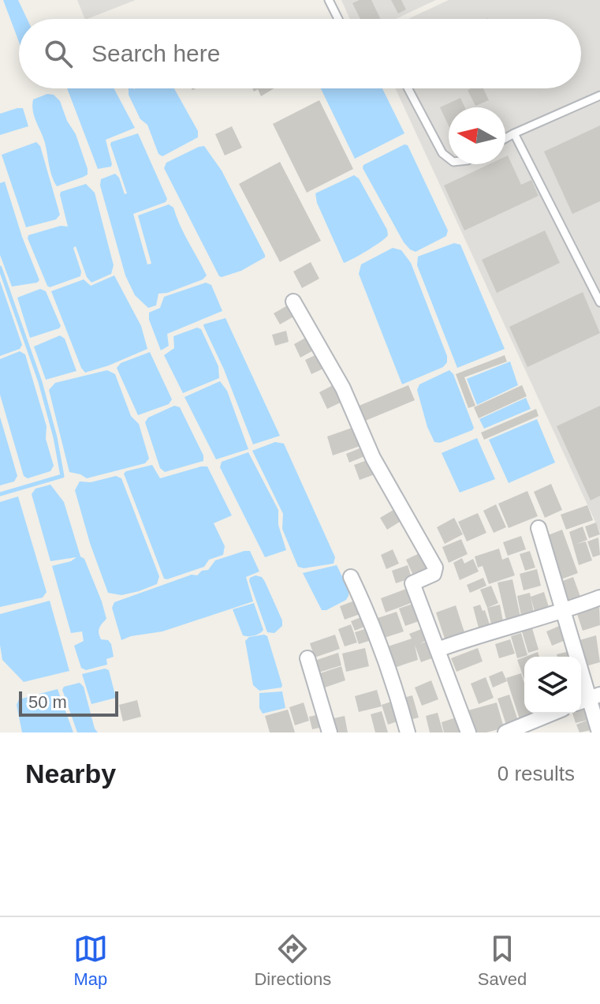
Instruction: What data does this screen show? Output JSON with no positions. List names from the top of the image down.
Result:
{
  "scale_bar": "50 m",
  "north": "left",
  "page": {
    "search": "Search here",
    "scale": "50 m",
    "heading": ["Nearby", "0 results"],
    "nav": ["Map", "Directions", "Saved"]
  }
}
